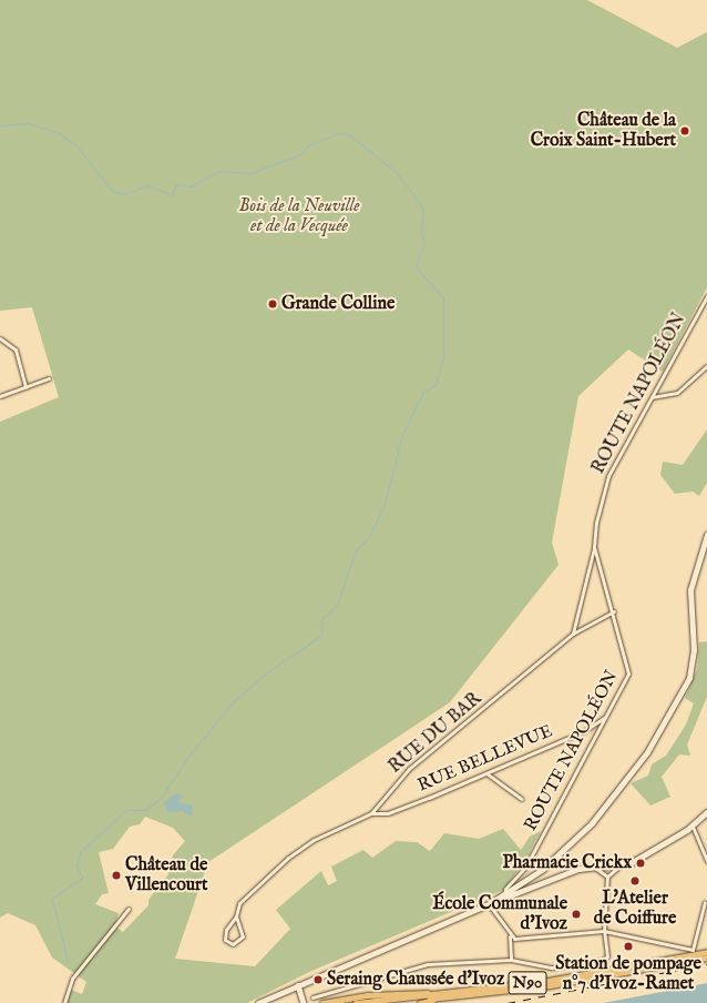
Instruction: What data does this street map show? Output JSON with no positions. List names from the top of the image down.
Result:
{
  "streets": {
    "highway": ["N90"],
    "street": ["ROUTE NAPOLÉON", "RUE DU BAR", "RUE BELLEVUE"]
  },
  "crossings": [
    ["ROUTE NAPOLÉON", "RUE DU BAR"],
    ["ROUTE NAPOLÉON", "RUE BELLEVUE"],
    ["RUE DU BAR", "RUE BELLEVUE"]
  ],
  "parks": ["Bois de la Neuville et de la Vecquée"],
  "places": [
    "Château de la Croix Saint-Hubert",
    "Grande Colline",
    "Pharmacie Crickx",
    "Château de Villencourt",
    "L'Atelier de Coiffure",
    "École Communale d'Ivoz",
    "Station de pompage n°7 d'Ivoz-Ramet",
    "Seraing Chaussée d'Ivoz"
  ]
}
